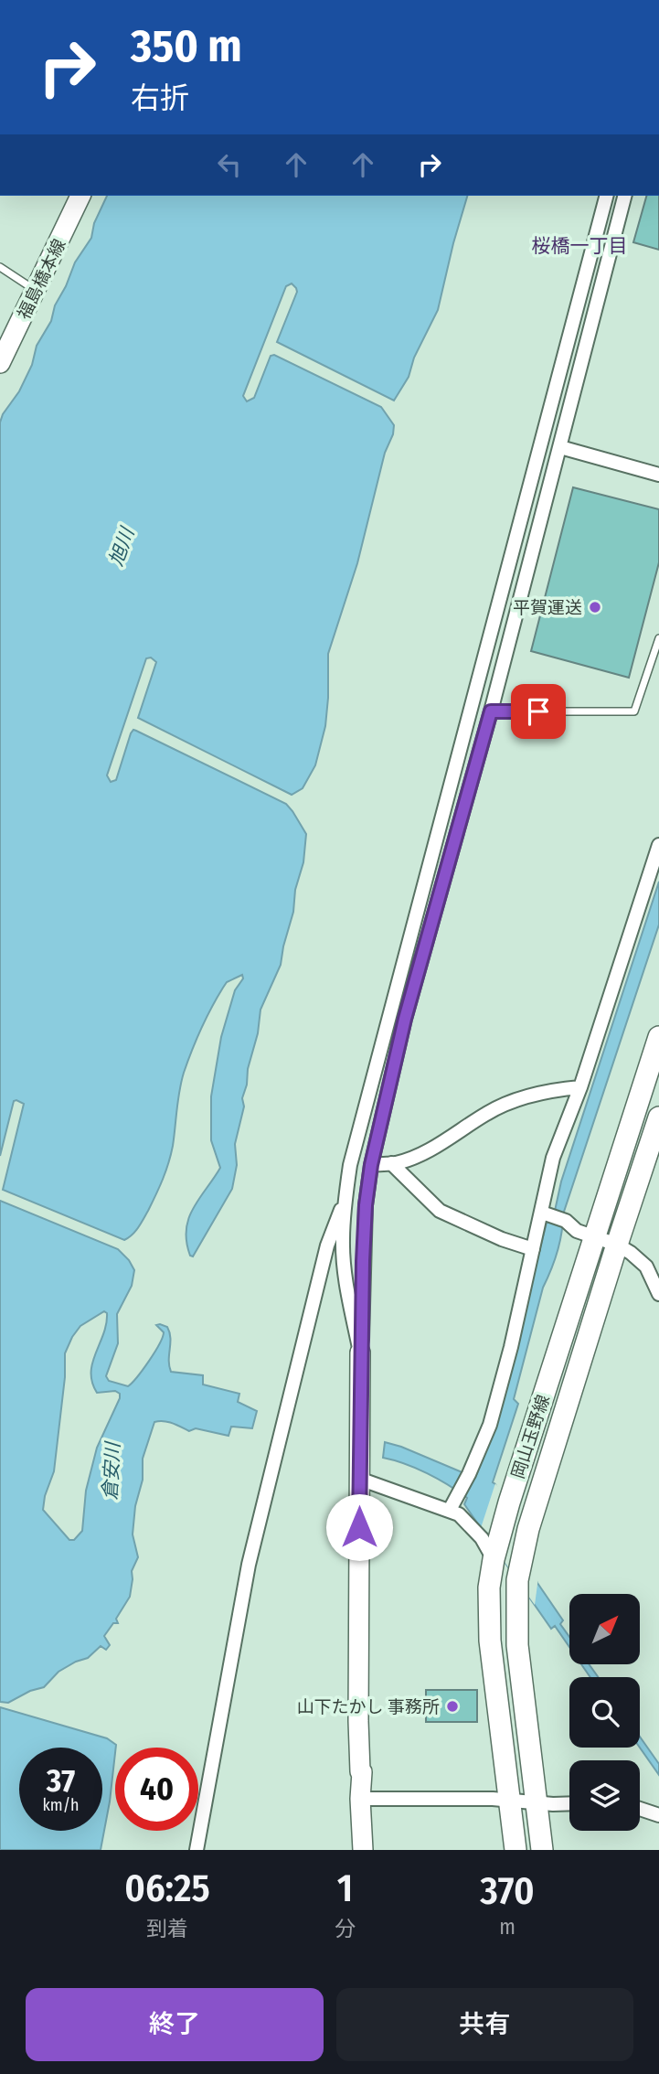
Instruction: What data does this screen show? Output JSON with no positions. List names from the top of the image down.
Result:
{
  "streets": {
    "main road": ["岡山玉野線"],
    "street": ["福島橋本線"]
  },
  "districts": ["桜橋一丁目"],
  "water": ["旭川", "倉安川"],
  "places": ["平賀運送", "山下たかし 事務所"],
  "north": "top right",
  "page": {
    "turn": ["350 m", "右折"],
    "speed": "37 km/h",
    "limit": "40",
    "eta": [
      "06:25",
      "到着",
      "1",
      "分",
      "370",
      "m"
    ],
    "buttons": ["終了", "共有"]
  }
}
